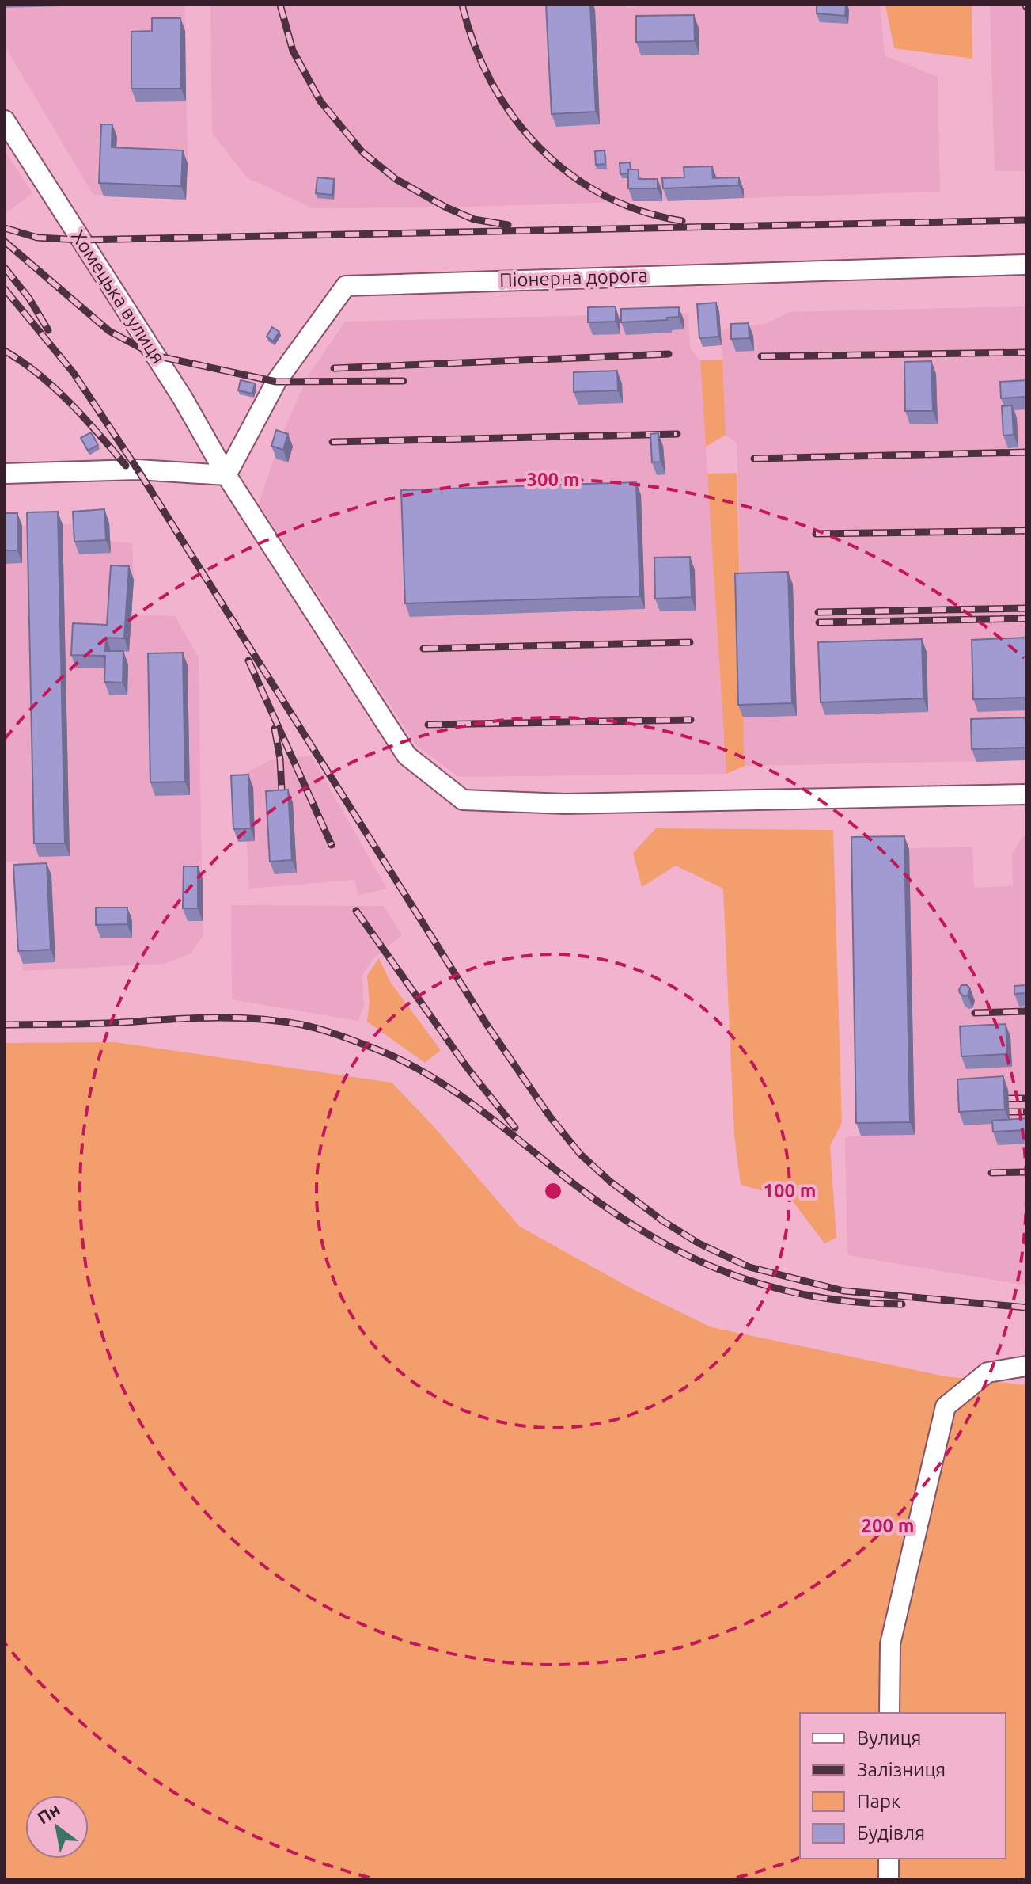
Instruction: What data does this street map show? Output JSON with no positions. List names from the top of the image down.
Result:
{
  "streets": {
    "street": ["Піонерна дорога", "Хомецька вулиця"]
  },
  "crossings": [
    ["Піонерна дорога", "Хомецька вулиця"]
  ],
  "legend": [
    "Вулиця",
    "Залізниця",
    "Парк",
    "Будівля"
  ],
  "north": "top left",
  "rings": ["300 m", "100 m", "200 m"]
}
